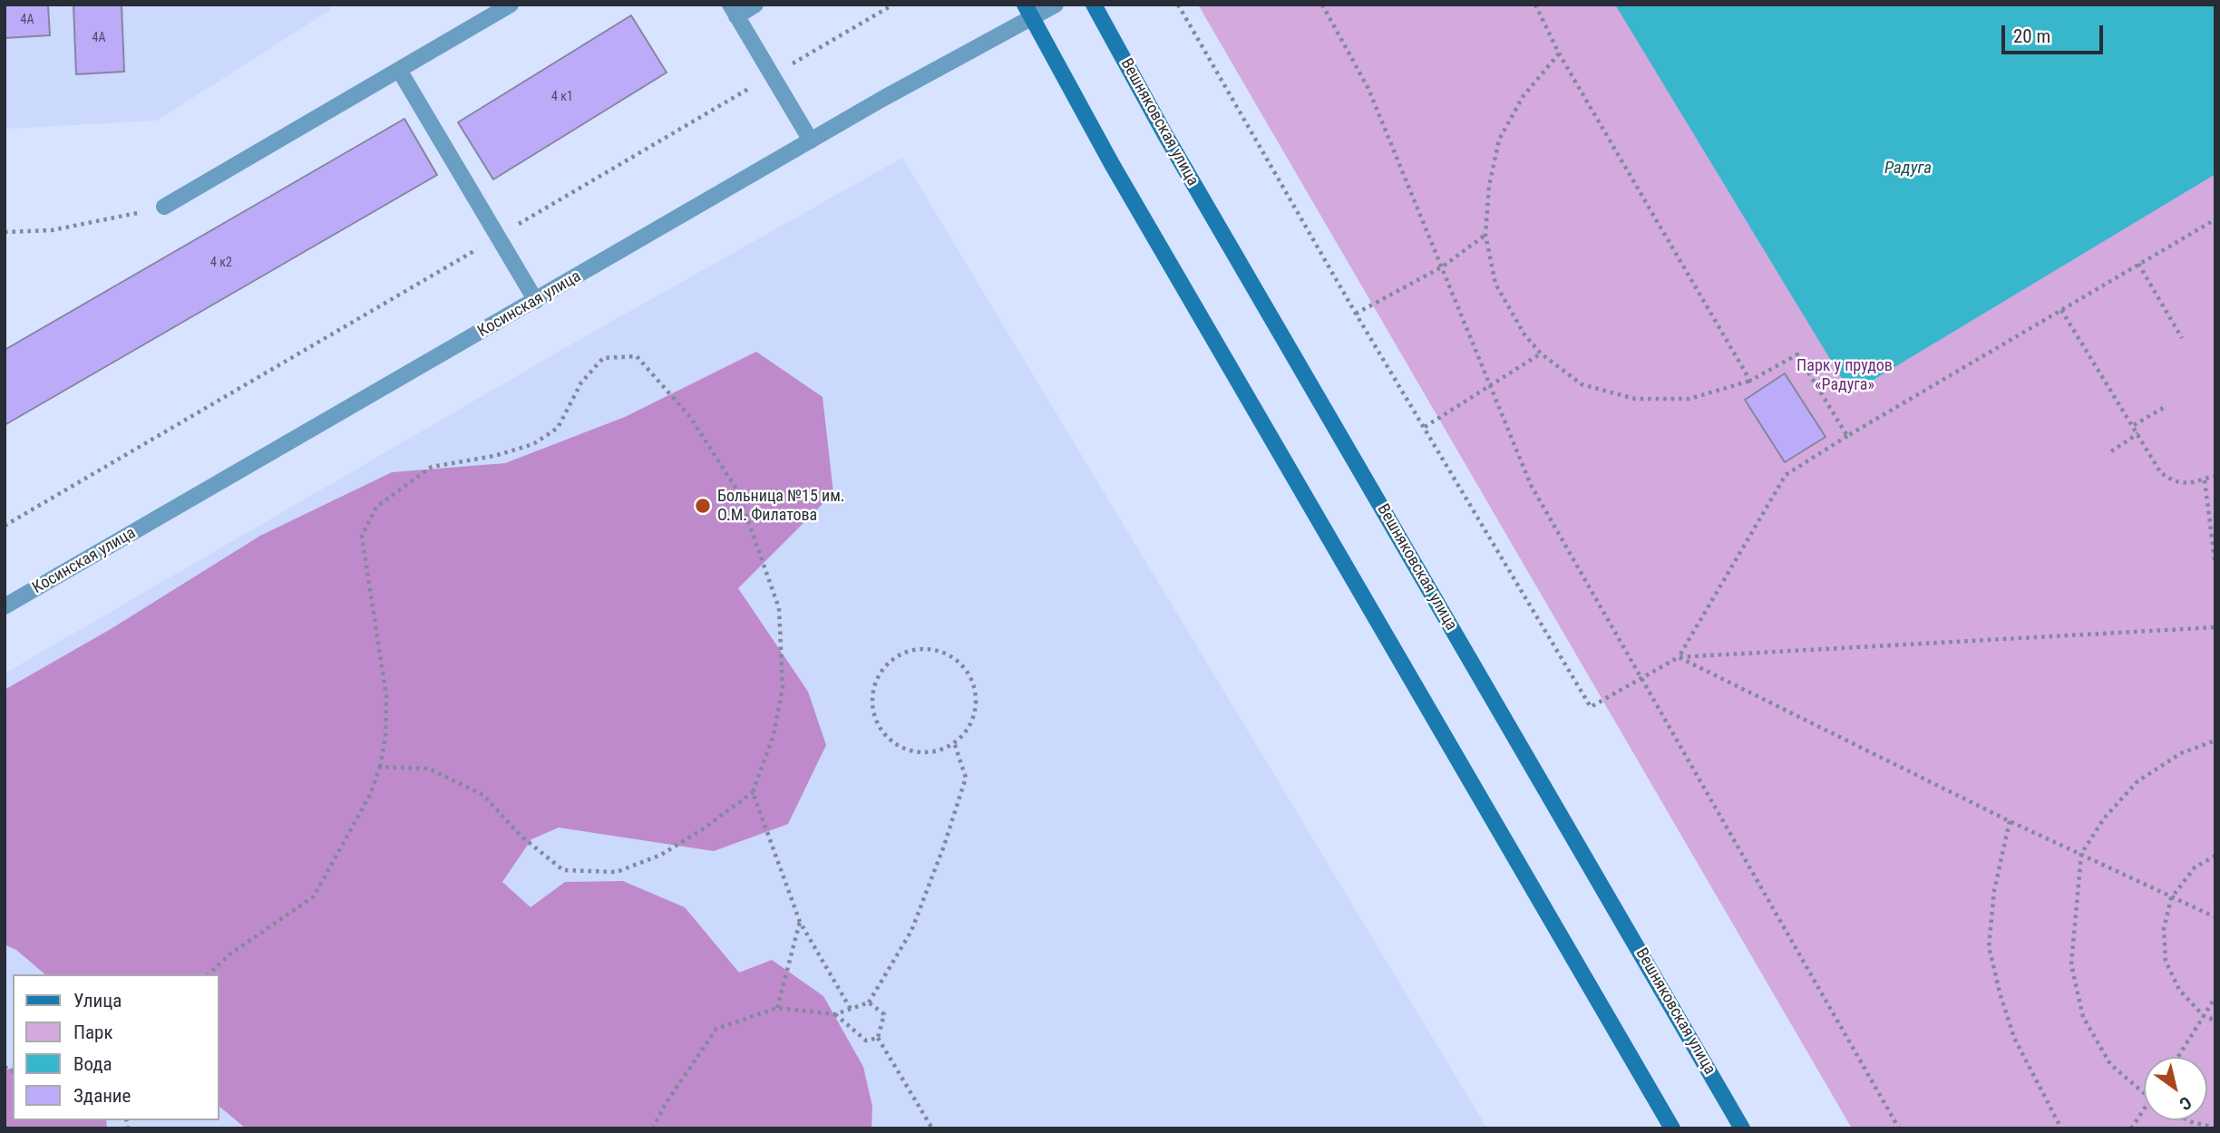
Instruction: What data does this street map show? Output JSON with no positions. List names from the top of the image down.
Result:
{
  "streets": {
    "main road": ["Вешняковская улица"],
    "street": ["Косинская улица"]
  },
  "water": ["Радуга"],
  "parks": ["Парк у прудов «Радуга»"],
  "places": ["Больница №15 им. О.М. Филатова"],
  "house_numbers": [
    "4А",
    "4А",
    "4 к1",
    "4 к2"
  ],
  "legend": [
    "Улица",
    "Парк",
    "Вода",
    "Здание"
  ],
  "scale_bar": "20 m",
  "north": "bottom right"
}
